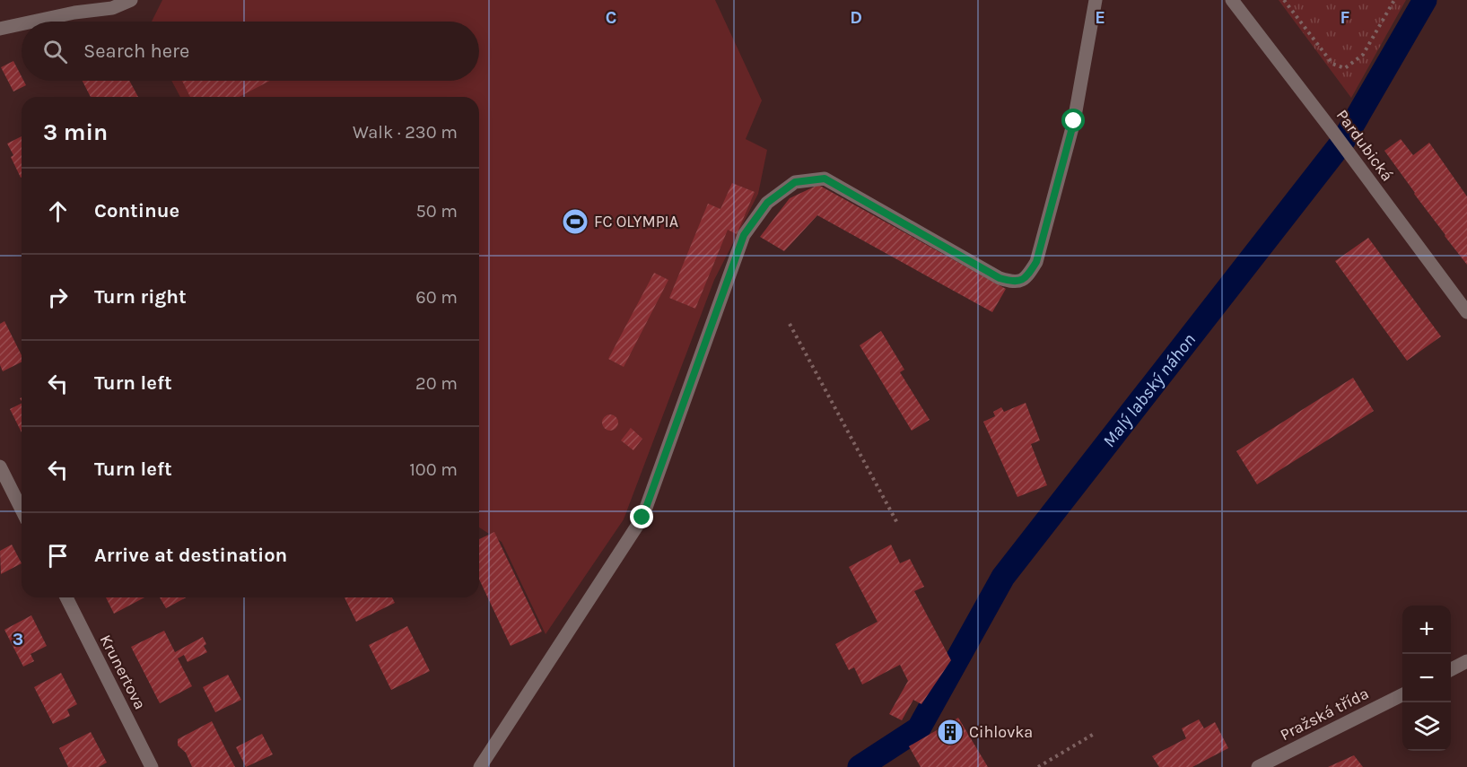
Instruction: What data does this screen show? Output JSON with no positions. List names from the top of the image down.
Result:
{
  "streets": {
    "street": ["Pardubická", "Krunertova", "Pražská třída"]
  },
  "water": ["Malý labský náhon"],
  "places": {
    "sports": ["FC OLYMPIA"],
    "building": ["Cihlovka"]
  },
  "page": {
    "search": "Search here",
    "heading": ["3 min", "Walk · 230 m"],
    "list": [
      ["Continue", "50 m"],
      ["Turn right", "60 m"],
      ["Turn left", "20 m"],
      ["Turn left", "100 m"],
      "Arrive at destination"
    ],
    "map_buttons": ["+", "−"]
  },
  "grid": {
    "columns": [
      "C",
      "D",
      "E",
      "F"
    ],
    "rows": ["3"]
  }
}
